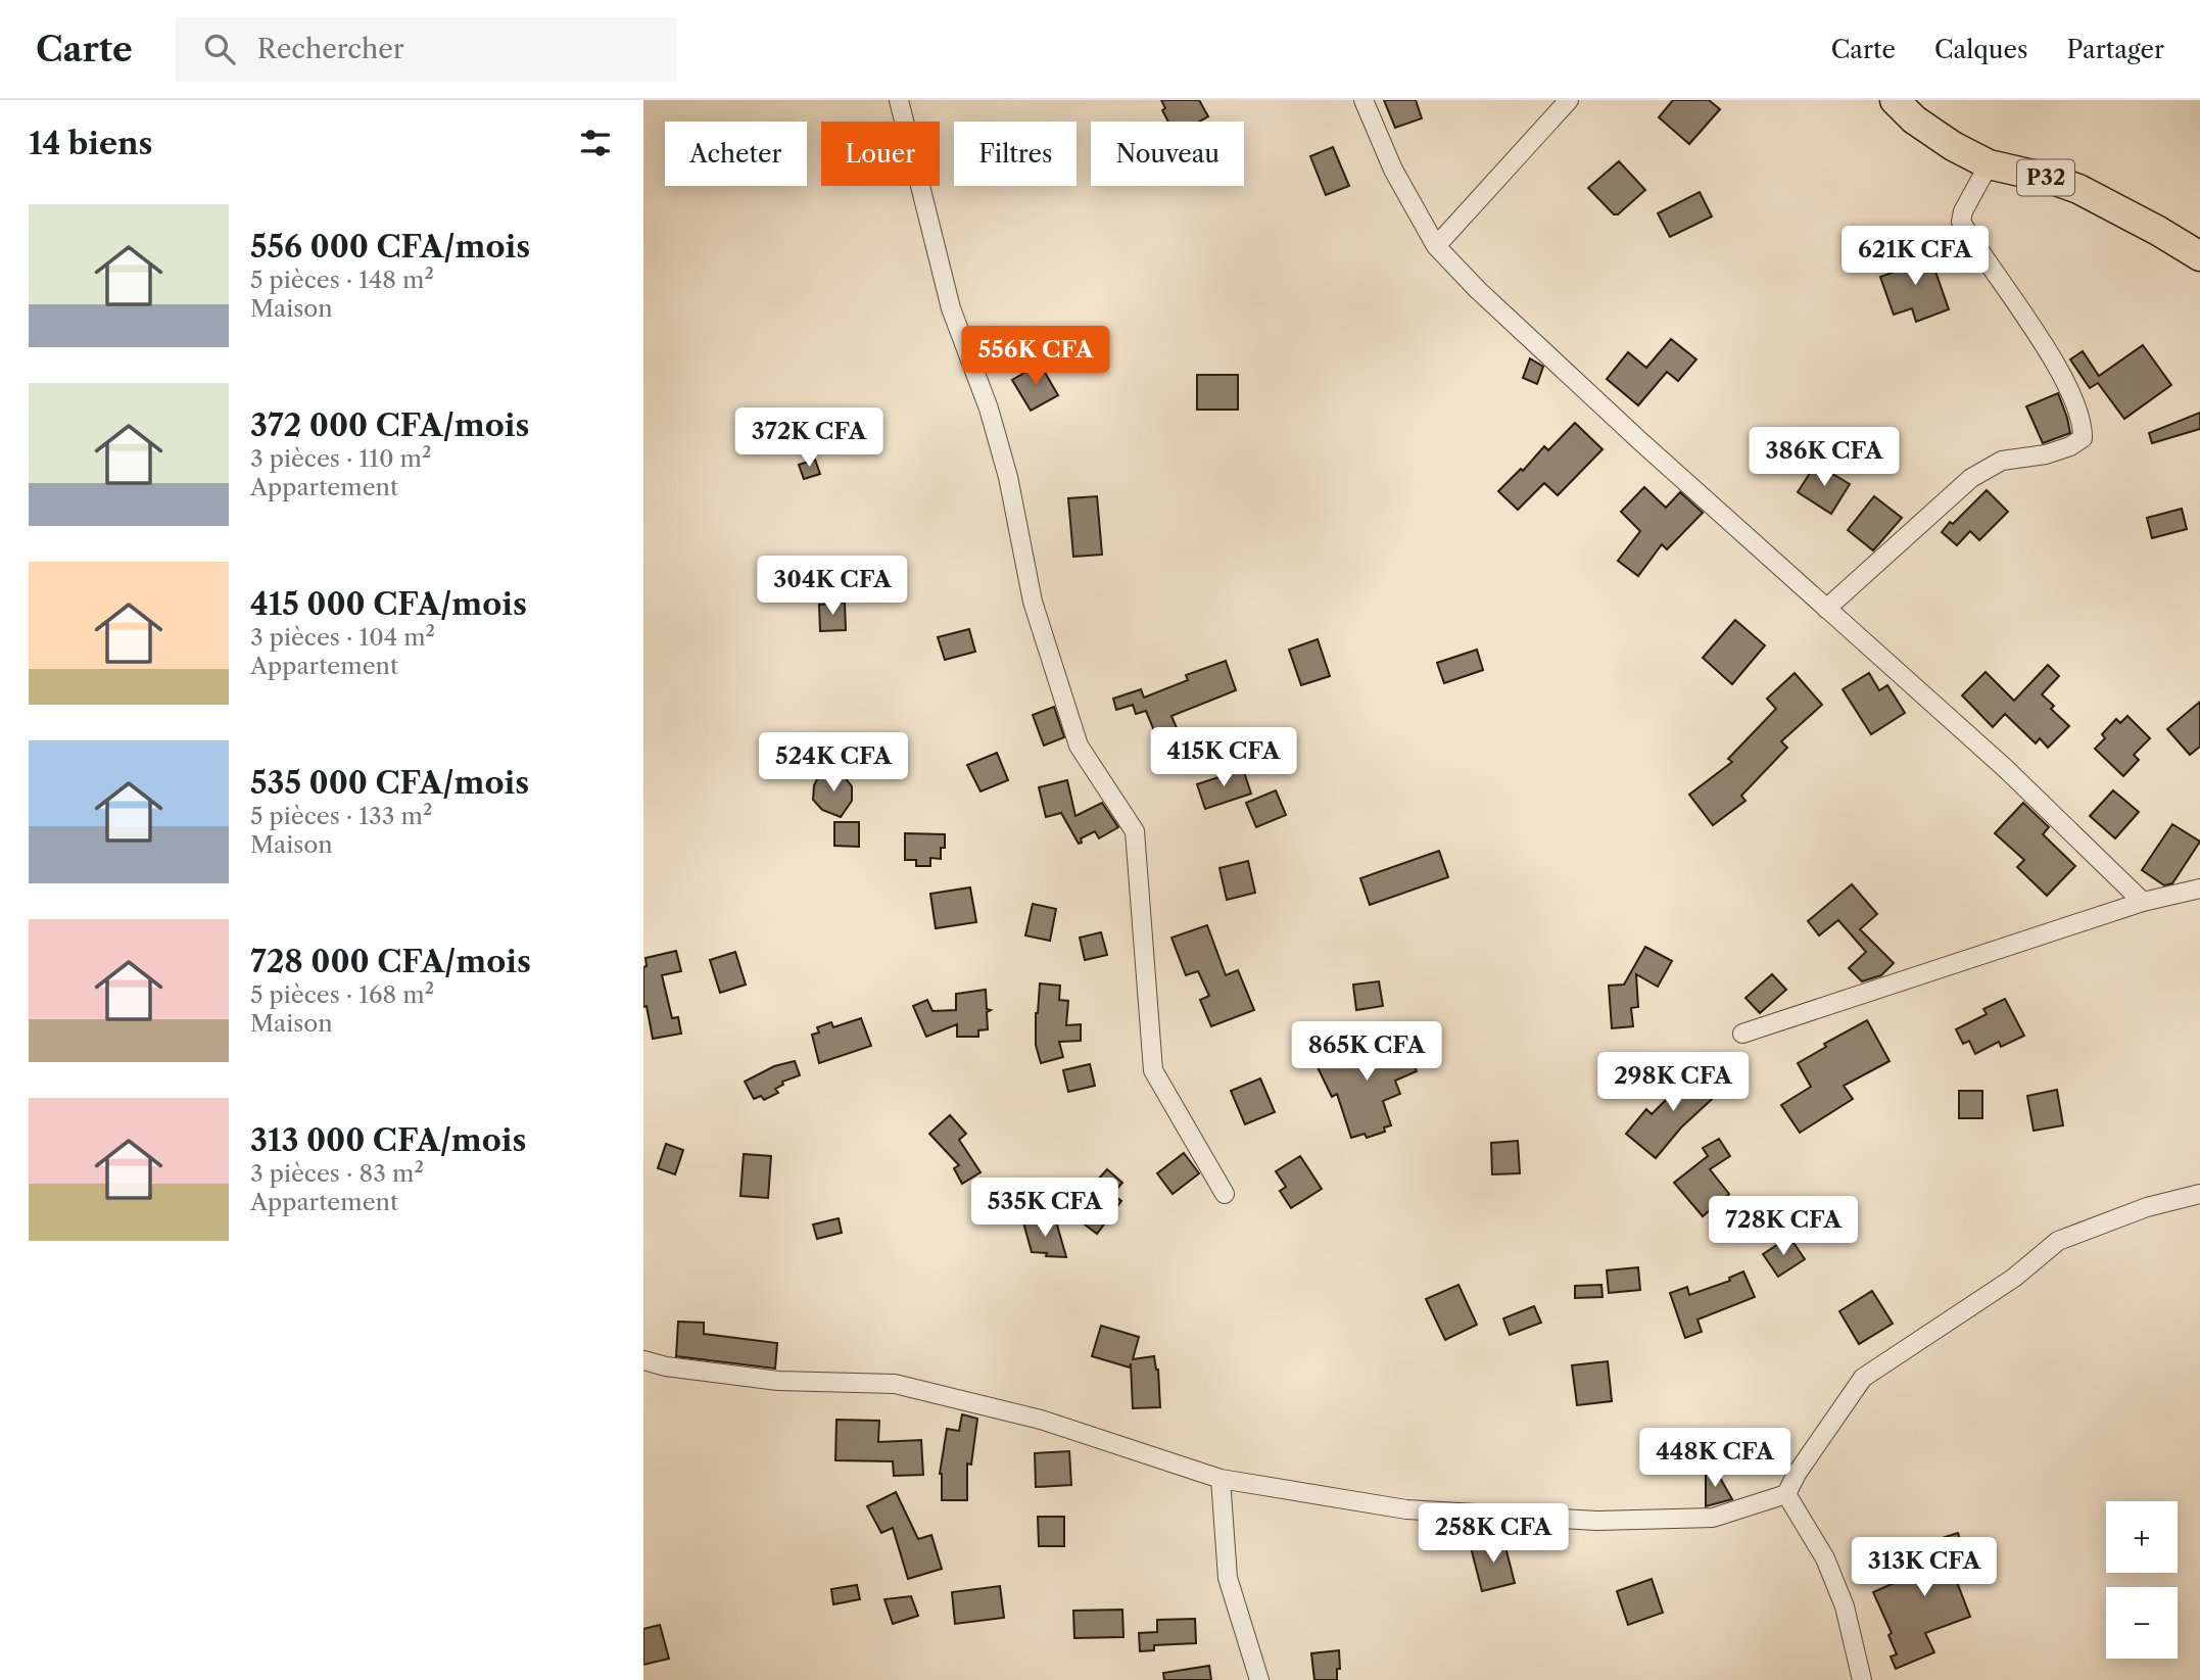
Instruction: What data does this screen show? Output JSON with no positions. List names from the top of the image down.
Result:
{
  "streets": {
    "main road": ["P32"]
  },
  "page": {
    "header": "Carte",
    "search": "Rechercher",
    "nav": ["Carte", "Calques", "Partager"],
    "heading": "14 biens",
    "chip": [
      "Acheter",
      "Louer",
      "Filtres",
      "Nouveau"
    ],
    "list": [
      {
        "name": "556 000 CFA/mois",
        "note": "5 pièces · 148 m² · Maison"
      },
      {
        "name": "372 000 CFA/mois",
        "note": "3 pièces · 110 m² · Appartement"
      },
      {
        "name": "415 000 CFA/mois",
        "note": "3 pièces · 104 m² · Appartement"
      },
      {
        "name": "535 000 CFA/mois",
        "note": "5 pièces · 133 m² · Maison"
      },
      {
        "name": "728 000 CFA/mois",
        "note": "5 pièces · 168 m² · Maison"
      },
      {
        "name": "313 000 CFA/mois",
        "note": "3 pièces · 83 m² · Appartement"
      }
    ],
    "price": [
      "621K CFA",
      "556K CFA",
      "372K CFA",
      "386K CFA",
      "304K CFA",
      "415K CFA",
      "524K CFA",
      "865K CFA",
      "298K CFA",
      "535K CFA",
      "728K CFA",
      "448K CFA",
      "258K CFA",
      "313K CFA"
    ],
    "map_buttons": ["+", "−"]
  }
}
